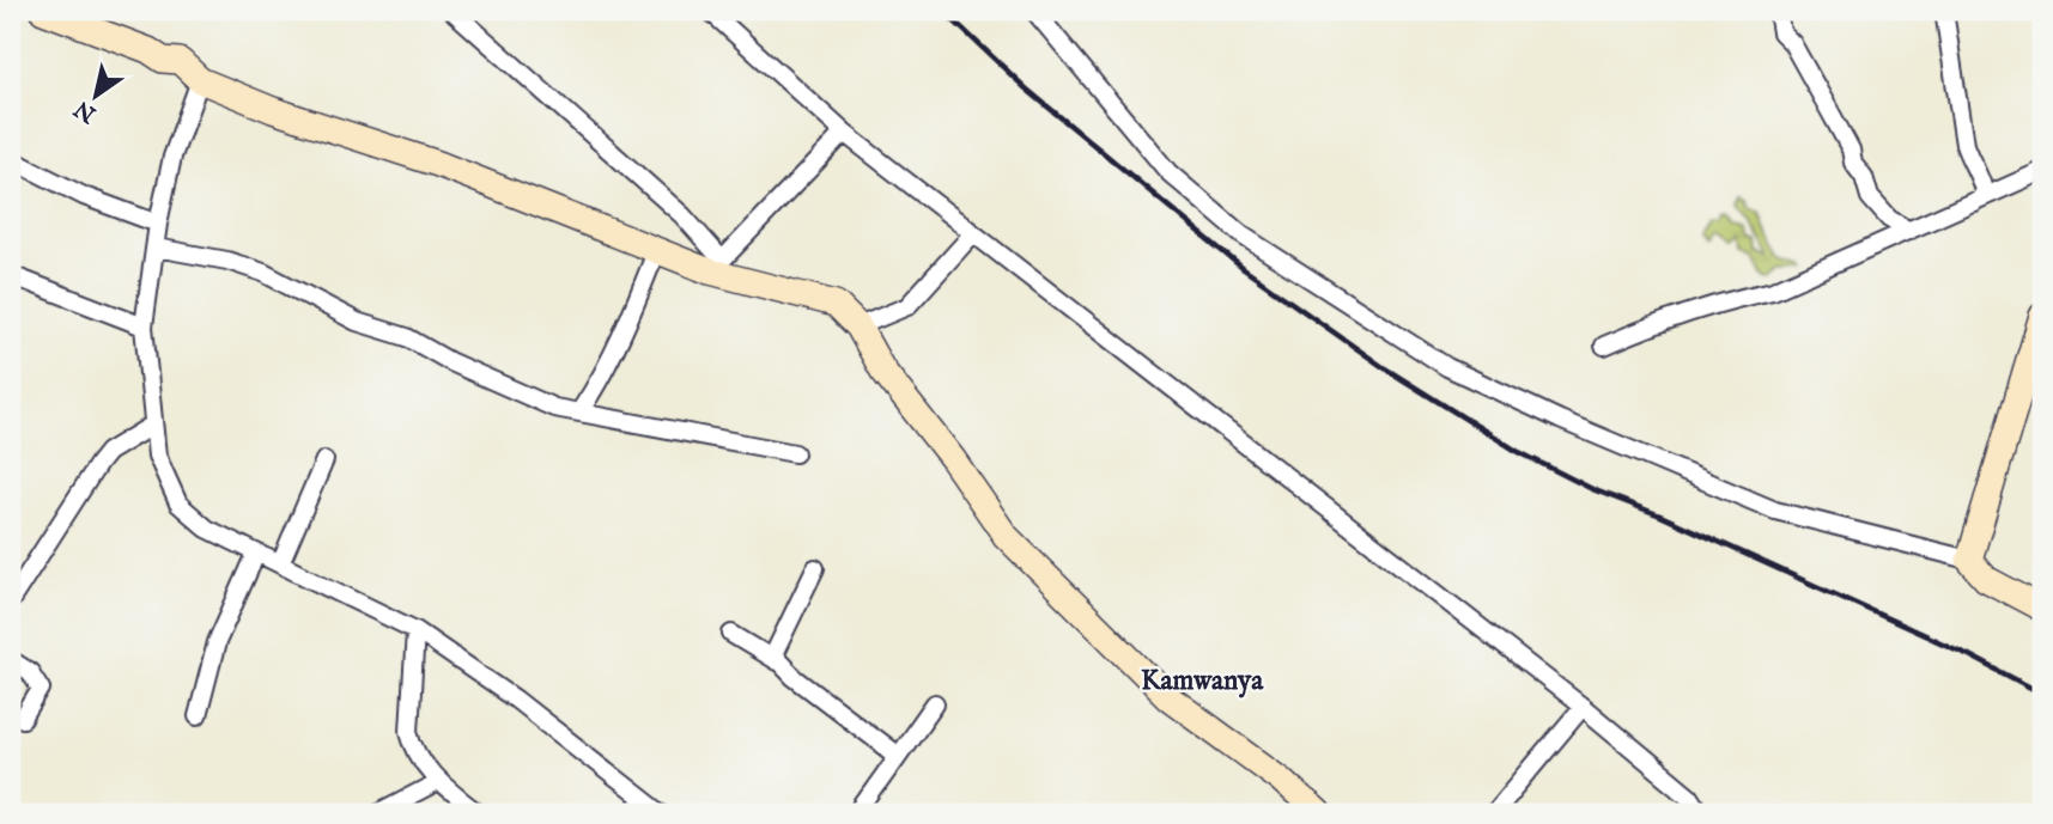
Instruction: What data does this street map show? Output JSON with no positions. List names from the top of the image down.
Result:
{
  "districts": ["Kamwanya"],
  "north": "bottom left"
}
